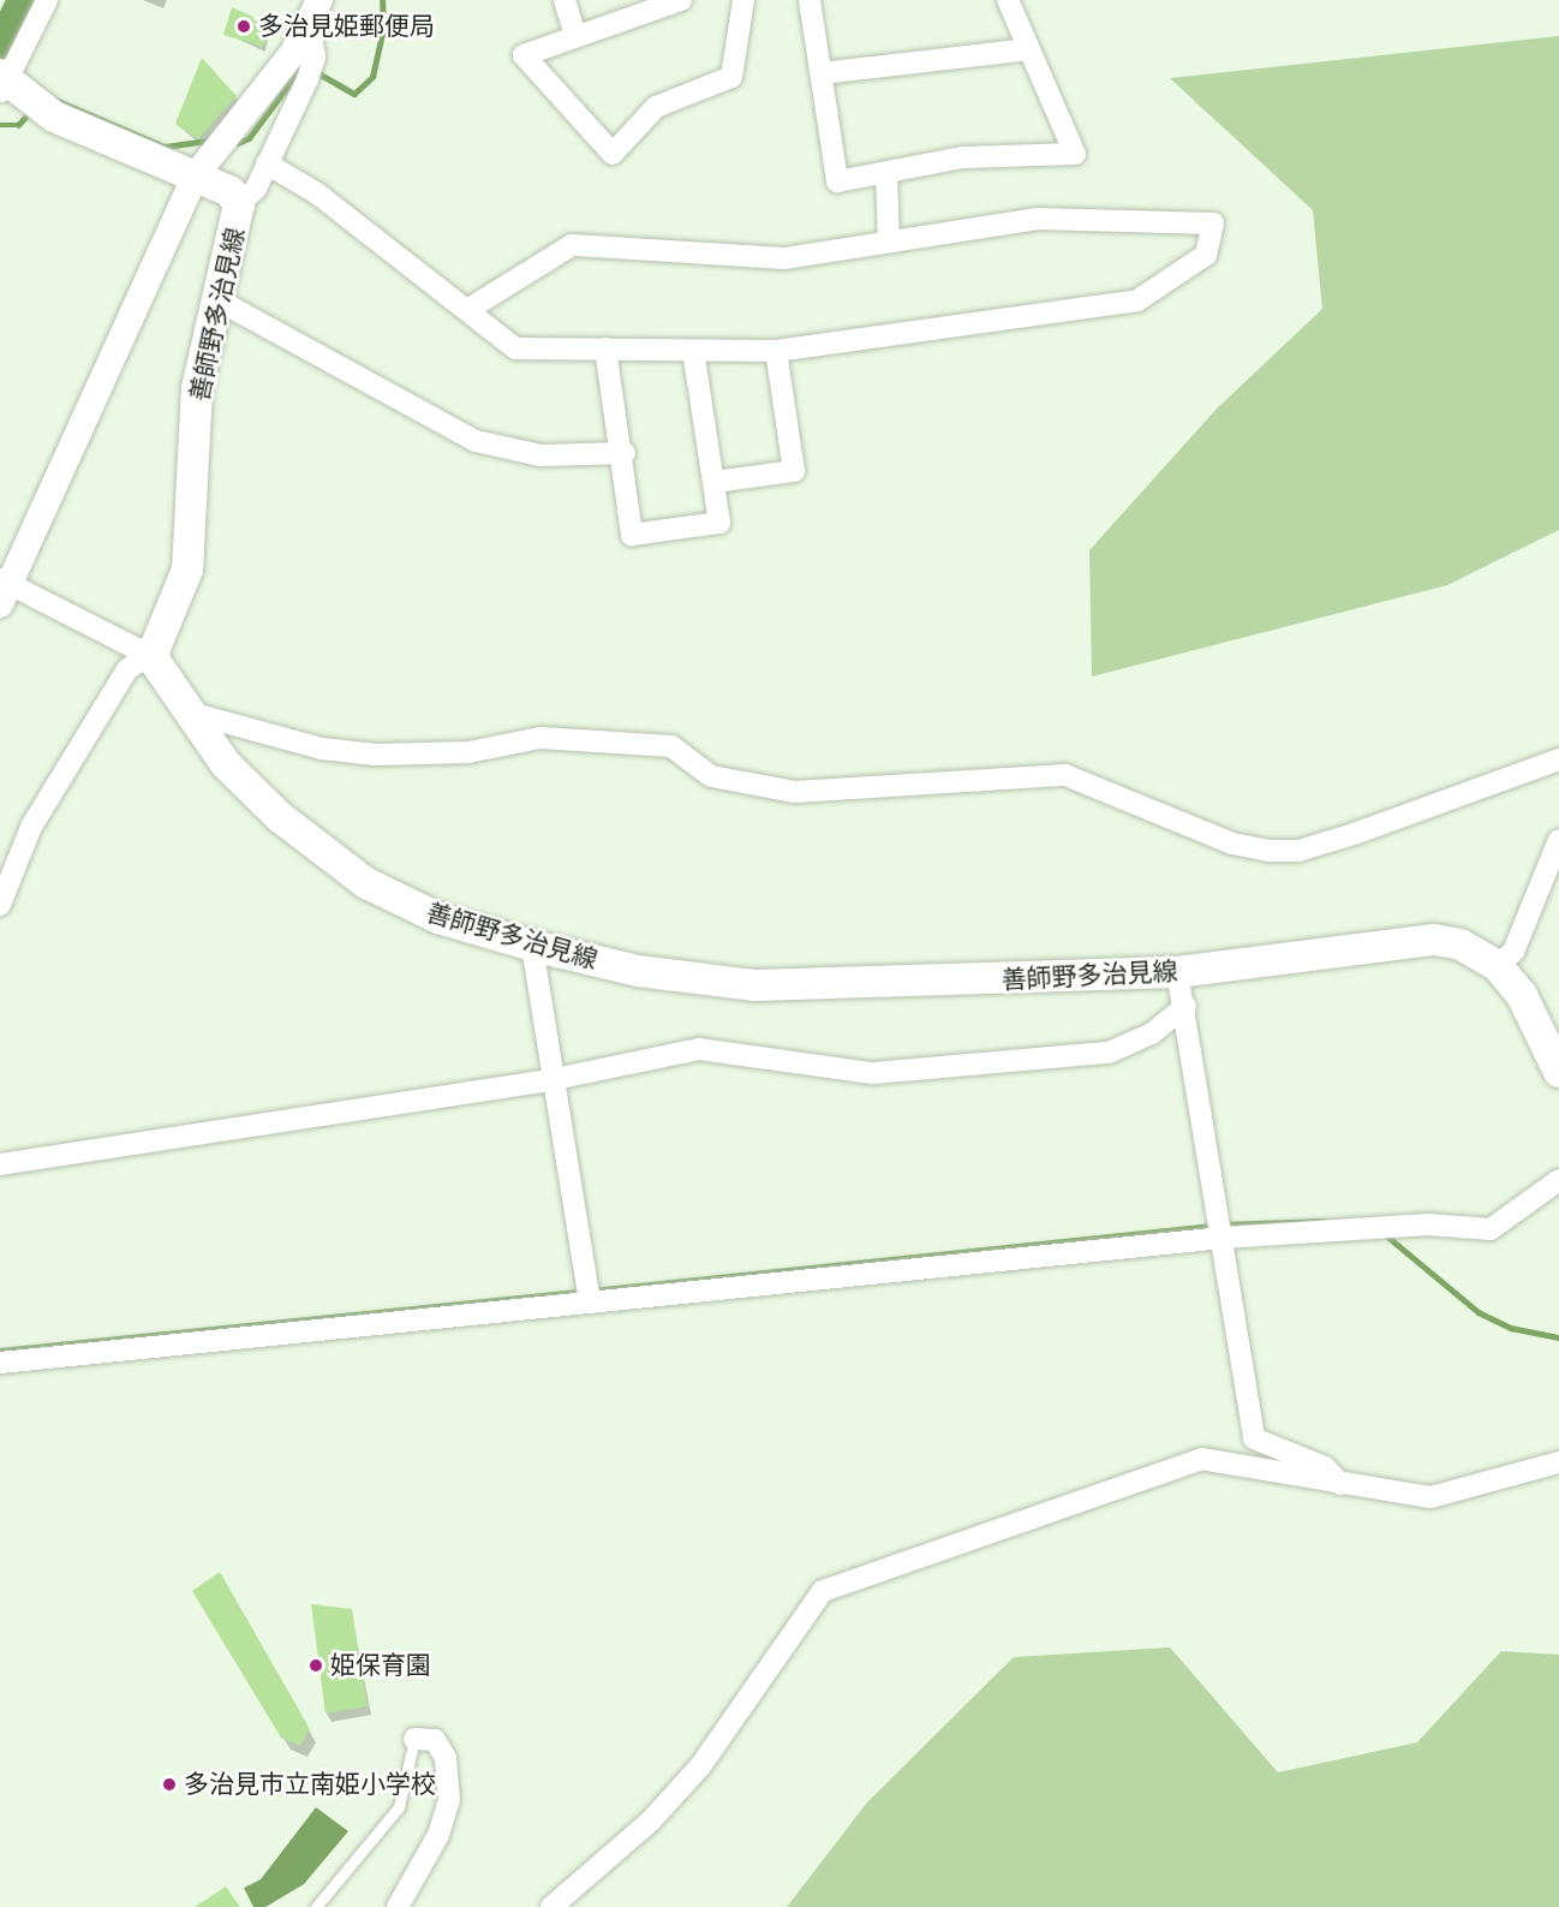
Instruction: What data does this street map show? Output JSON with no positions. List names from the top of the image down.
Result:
{
  "streets": {
    "main road": ["善師野多治見線"]
  },
  "places": ["多治見姫郵便局", "姫保育園", "多治見市立南姫小学校"]
}
